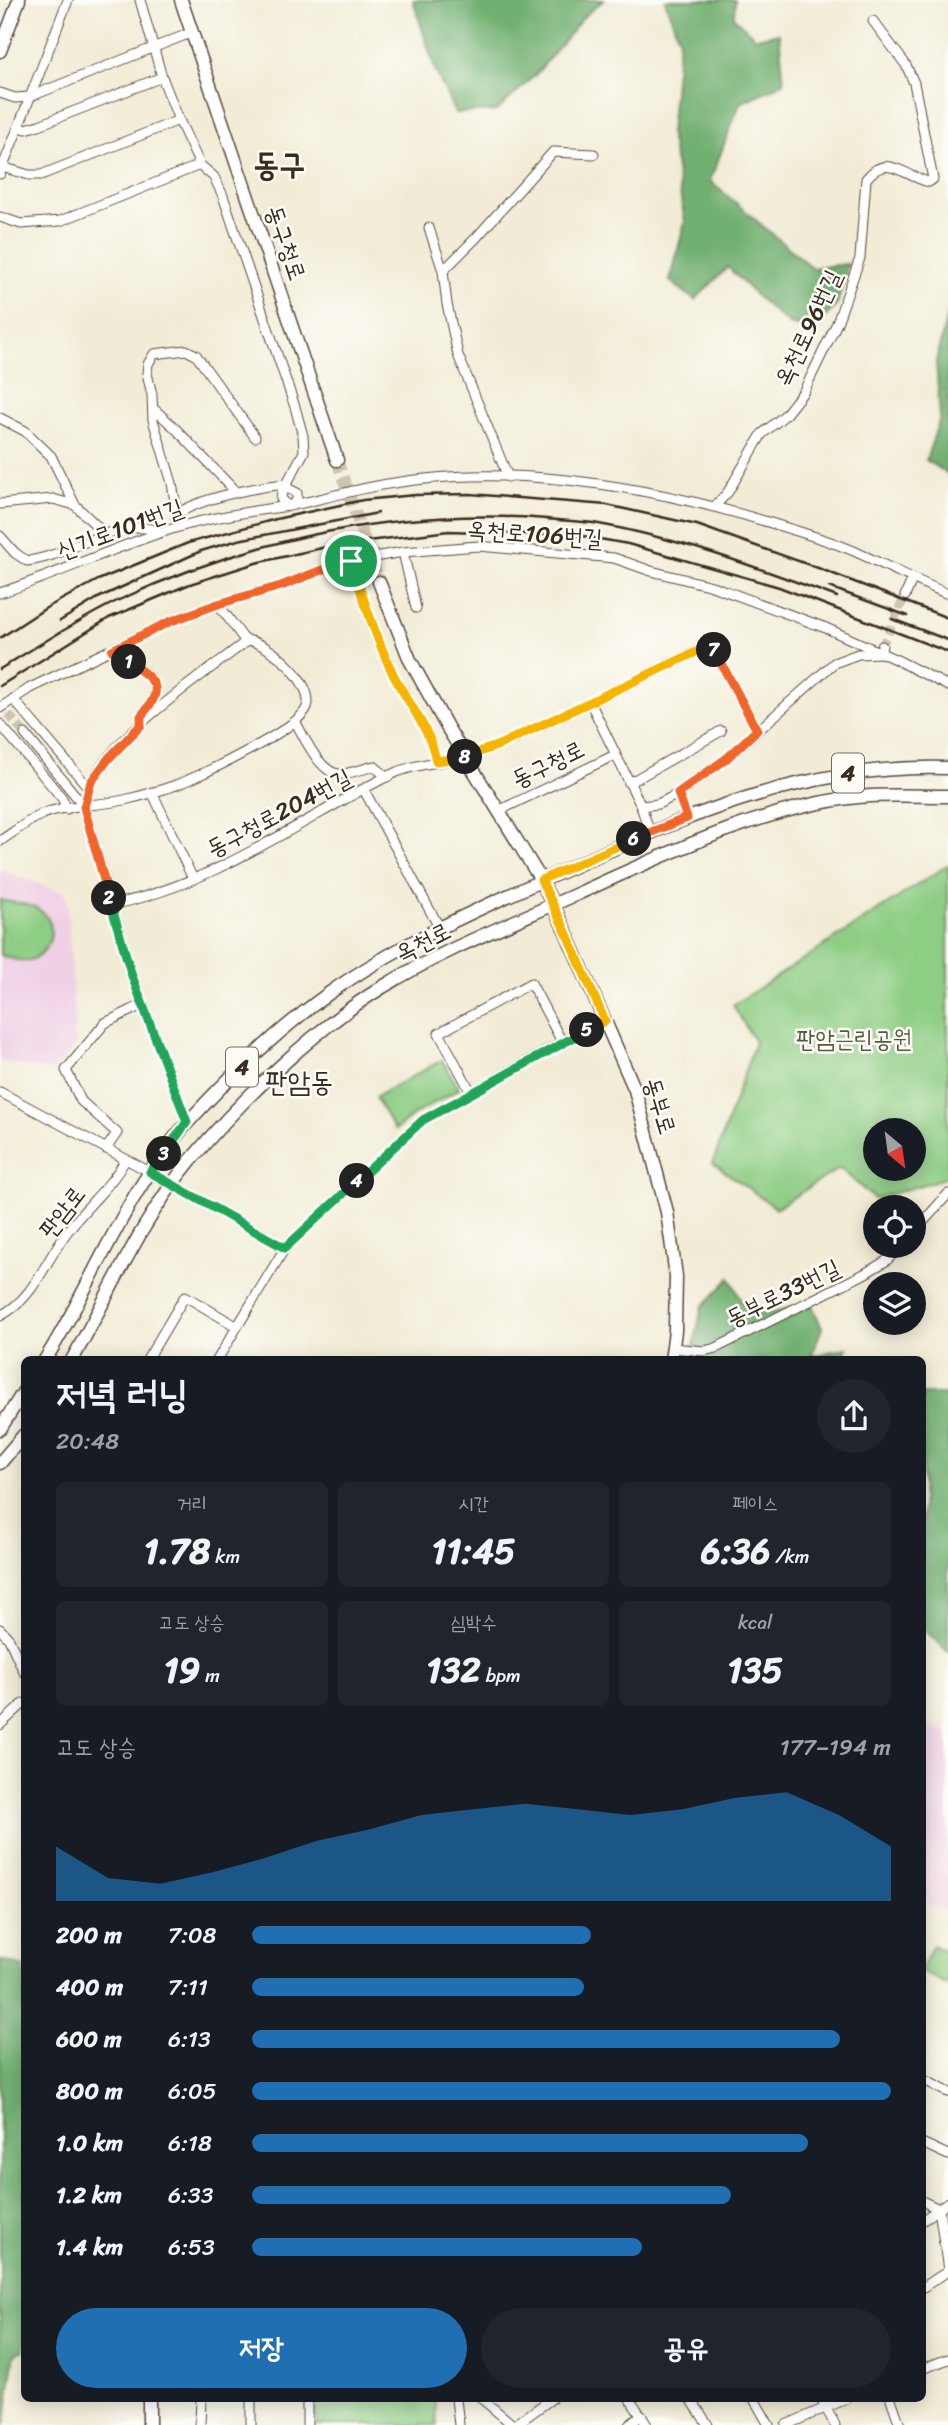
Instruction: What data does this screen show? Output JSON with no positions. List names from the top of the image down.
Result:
{
  "streets": {
    "main road": [
      "동구청로",
      "4",
      "옥천로",
      "동부로"
    ],
    "street": [
      "옥천로96번길",
      "신기로101번길",
      "옥천로106번길",
      "동구청로204번길",
      "판암로",
      "동부로33번길"
    ]
  },
  "crossings": [
    ["동구청로", "동구청로204번길"],
    ["동구청로", "옥천로"],
    ["동구청로", "동부로"],
    ["동구청로204번길", "옥천로"],
    ["옥천로", "동부로"],
    ["동부로", "동부로33번길"]
  ],
  "districts": ["동구", "판암동"],
  "parks": ["판암근린공원"],
  "north": "bottom right",
  "page": {
    "pins": [
      "7",
      "1",
      "8",
      "6",
      "2",
      "5",
      "3",
      "4"
    ],
    "heading": ["저녁 러닝", "20:48"],
    "stats": [
      ["거리", "1.78 km"],
      ["시간", "11:45"],
      ["페이스", "6:36 /km"],
      ["고도 상승", "19 m"],
      ["심박수", "132 bpm"],
      ["kcal", "135"]
    ],
    "chart": ["고도 상승", "177–194 m"],
    "list": [
      {
        "name": "200 m",
        "note": "7:08"
      },
      {
        "name": "400 m",
        "note": "7:11"
      },
      {
        "name": "600 m",
        "note": "6:13"
      },
      {
        "name": "800 m",
        "note": "6:05"
      },
      {
        "name": "1.0 km",
        "note": "6:18"
      },
      {
        "name": "1.2 km",
        "note": "6:33"
      },
      {
        "name": "1.4 km",
        "note": "6:53"
      }
    ],
    "buttons": ["저장", "공유"]
  }
}
